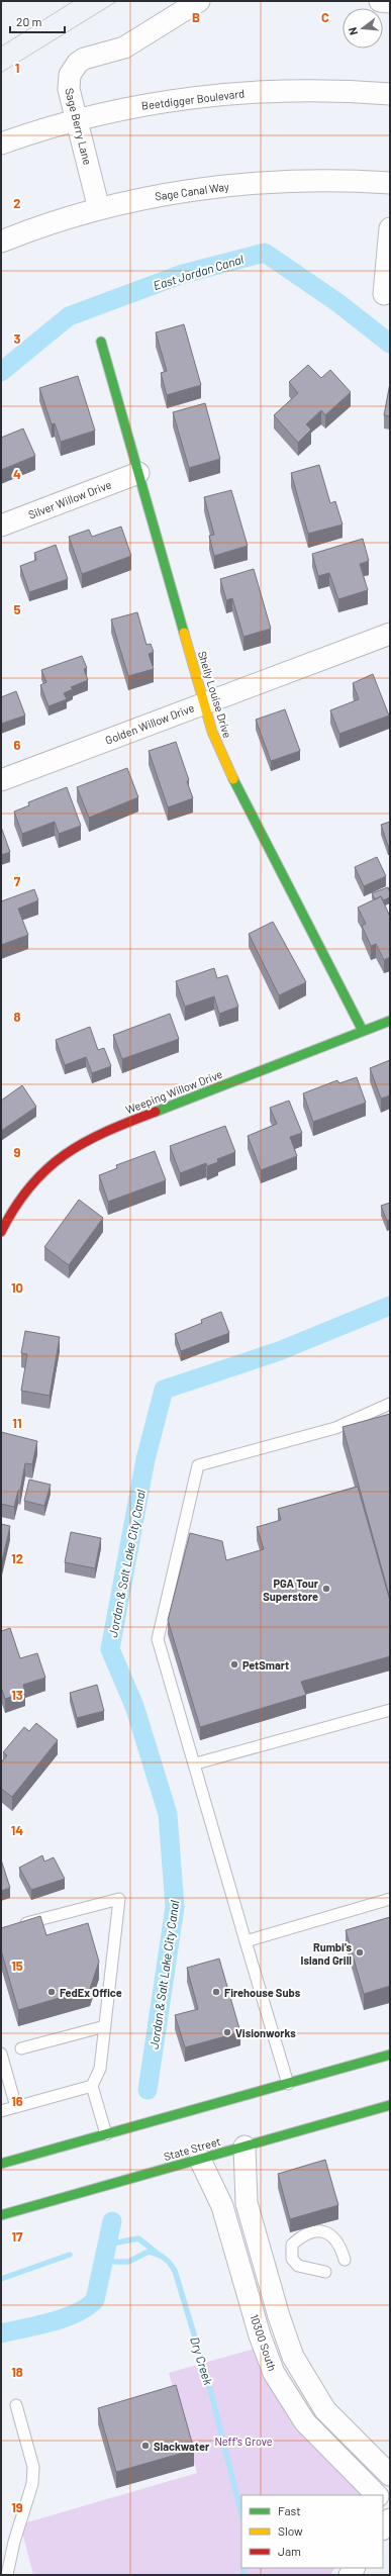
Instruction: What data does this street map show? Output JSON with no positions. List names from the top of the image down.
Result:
{
  "streets": {
    "street": [
      "Beetdigger Boulevard",
      "Sage Berry Lane",
      "Sage Canal Way",
      "Silver Willow Drive",
      "Shelly Louise Drive",
      "Golden Willow Drive",
      "Weeping Willow Drive",
      "State Street",
      "10300 South"
    ]
  },
  "crossings": [
    ["Beetdigger Boulevard", "Sage Berry Lane"],
    ["Sage Berry Lane", "Sage Canal Way"],
    ["Silver Willow Drive", "Shelly Louise Drive"],
    ["Shelly Louise Drive", "Golden Willow Drive"],
    ["Shelly Louise Drive", "Weeping Willow Drive"],
    ["State Street", "10300 South"]
  ],
  "water": ["East Jordan Canal", "Jordan & Salt Lake City Canal", "Dry Creek"],
  "parks": ["Neff's Grove"],
  "places": [
    "PGA Tour Superstore",
    "PetSmart",
    "Rumbi's Island Grill",
    "FedEx Office",
    "Firehouse Subs",
    "Visionworks",
    "Slackwater"
  ],
  "legend": ["Fast", "Slow", "Jam"],
  "scale_bar": "20 m",
  "north": "left",
  "grid": {
    "columns": ["B", "C"],
    "rows": [
      "1",
      "2",
      "3",
      "4",
      "5",
      "6",
      "7",
      "8",
      "9",
      "10",
      "11",
      "12",
      "13",
      "14",
      "15",
      "16",
      "17",
      "18",
      "19"
    ]
  }
}
